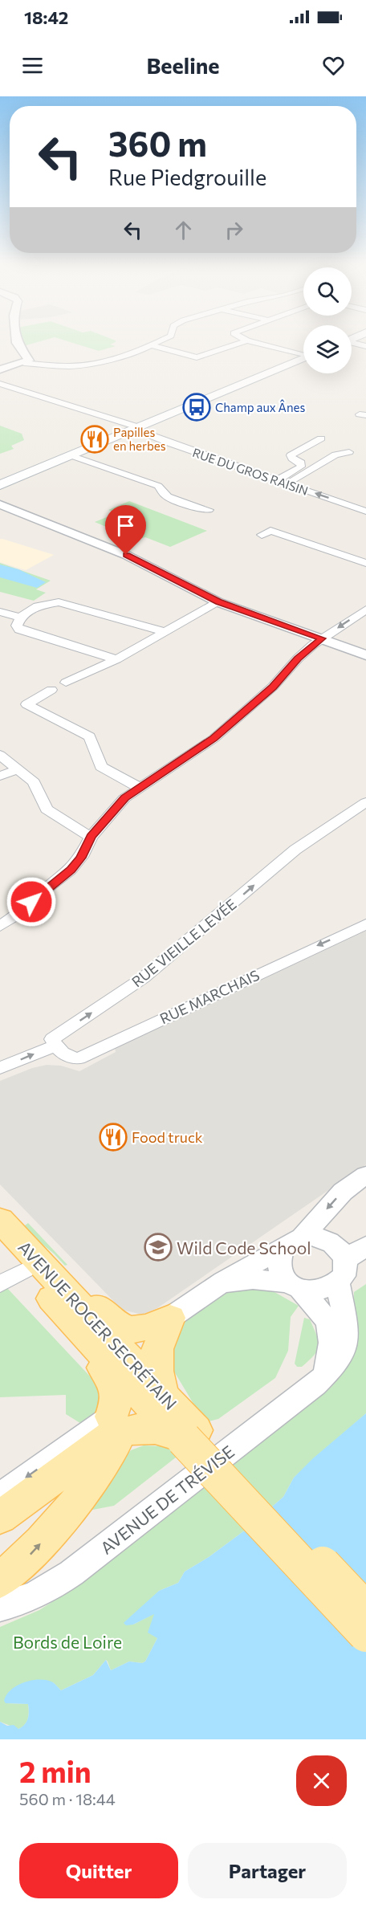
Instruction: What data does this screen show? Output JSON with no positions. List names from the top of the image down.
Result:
{
  "streets": {
    "main road": ["AVENUE ROGER SECRÉTAIN"],
    "street": [
      "RUE DU GROS RAISIN",
      "RUE VIEILLE LEVÉE",
      "RUE MARCHAIS",
      "AVENUE DE TRÉVISE"
    ]
  },
  "crossings": [
    ["RUE VIEILLE LEVÉE", "RUE MARCHAIS"]
  ],
  "one_way": ["RUE MARCHAIS"],
  "parks": ["Bords de Loire"],
  "places": {
    "bus stop": ["Champ aux Ânes"],
    "restaurant": ["Papilles en herbes", "Food truck"],
    "school or university": ["Wild Code School"]
  },
  "page": {
    "status": "18:42",
    "header": "Beeline",
    "turn": ["360 m", "Rue Piedgrouille"],
    "heading": ["2 min", "560 m · 18:44"],
    "buttons": ["Quitter", "Partager"]
  }
}
